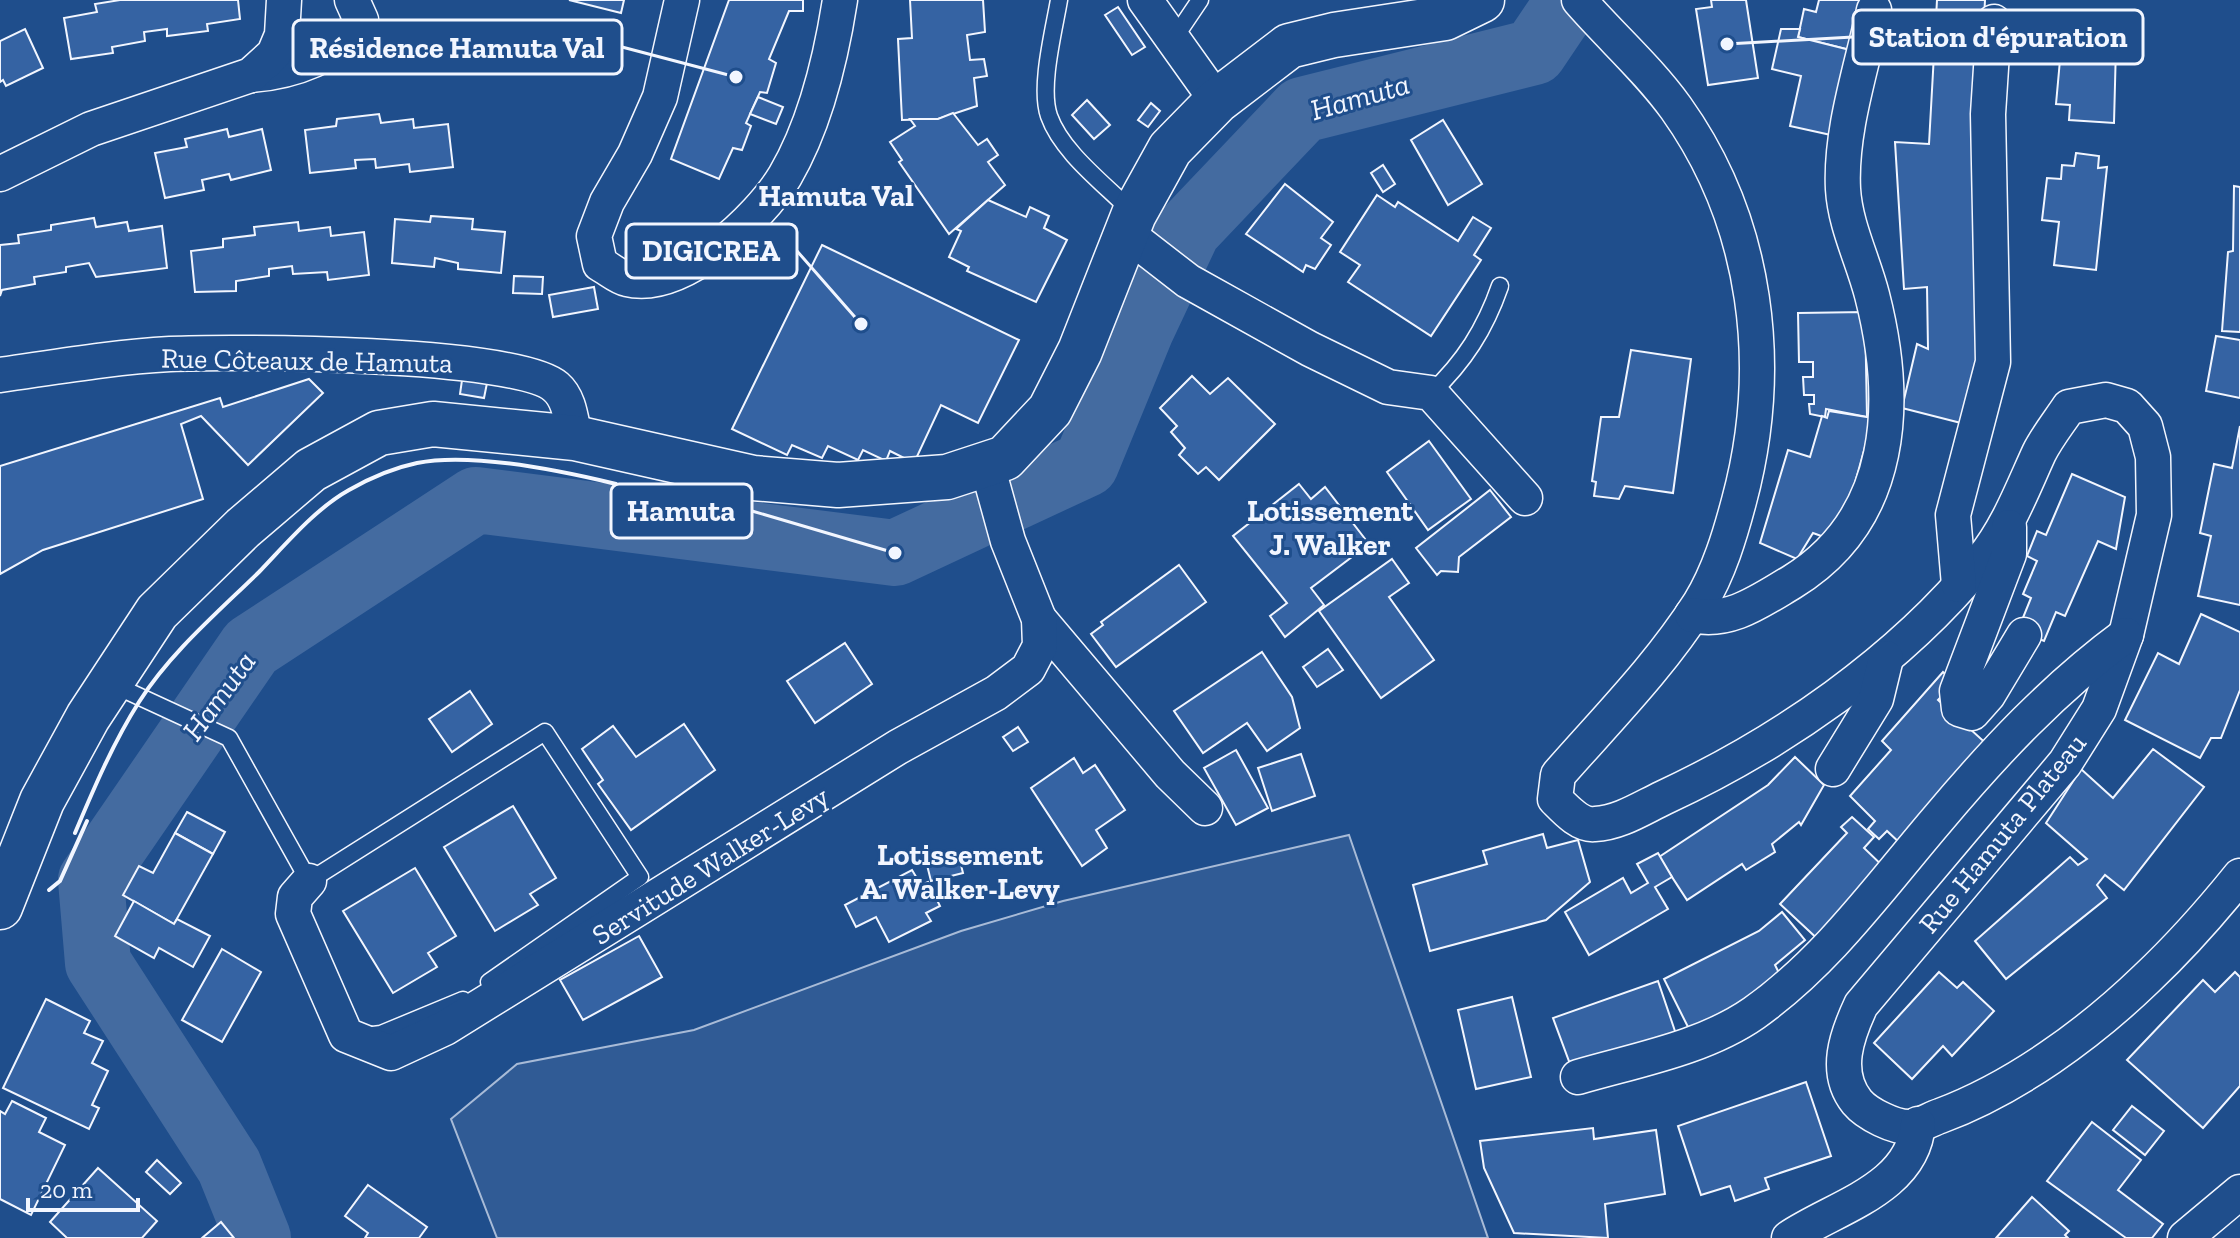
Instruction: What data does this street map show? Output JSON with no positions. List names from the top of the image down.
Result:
{
  "streets": {
    "street": ["Rue Côteaux de Hamuta", "Rue Hamuta Plateau", "Servitude Walker-Levy"]
  },
  "districts": ["Hamuta Val", "Lotissement J. Walker", "Lotissement A. Walker-Levy"],
  "water": ["Hamuta"],
  "places": [
    "Station d'épuration",
    "Résidence Hamuta Val",
    "DIGICREA",
    "Hamuta"
  ],
  "scale_bar": "20 m"
}
